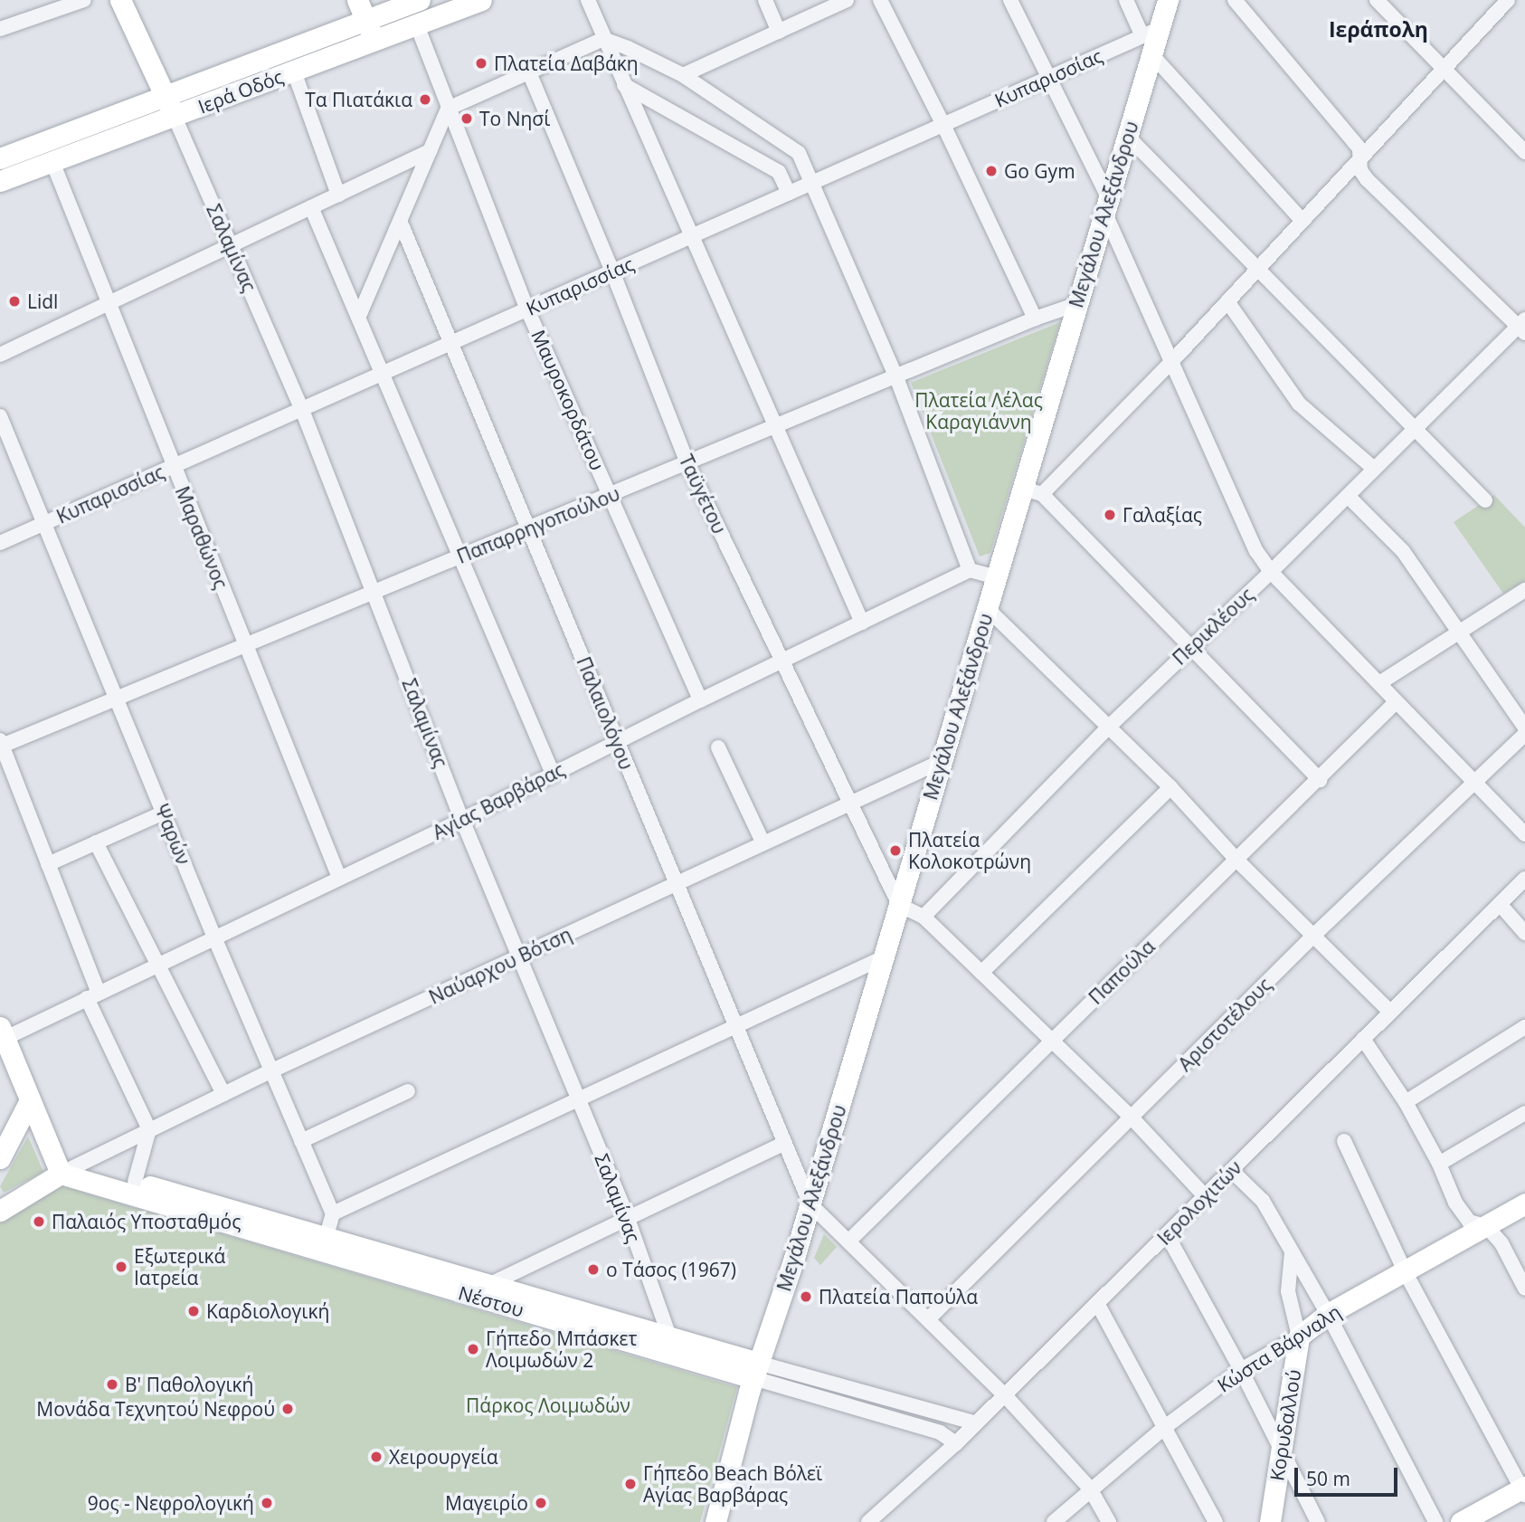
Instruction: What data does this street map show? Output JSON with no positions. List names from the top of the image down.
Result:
{
  "streets": {
    "street": [
      "Κυπαρισσίας",
      "Ιερά Οδός",
      "Μεγάλου Αλεξάνδρου",
      "Σαλαμίνας",
      "Μαυροκορδάτου",
      "Ταϋγέτου",
      "Παπαρρηγοπούλου",
      "Μαραθώνος",
      "Περικλέους",
      "Παλαιολόγου",
      "Αγίας Βαρβάρας",
      "Ψαρών",
      "Ναύαρχου Βότση",
      "Παπούλα",
      "Αριστοτέλους",
      "Ιερολοχιτών",
      "Νέστου",
      "Κώστα Βάρναλη",
      "Κορυδαλλού"
    ]
  },
  "crossings": [
    ["Κυπαρισσίας", "Μεγάλου Αλεξάνδρου"],
    ["Κυπαρισσίας", "Σαλαμίνας"],
    ["Κυπαρισσίας", "Μαυροκορδάτου"],
    ["Κυπαρισσίας", "Ταϋγέτου"],
    ["Κυπαρισσίας", "Μαραθώνος"],
    ["Κυπαρισσίας", "Παλαιολόγου"],
    ["Κυπαρισσίας", "Ψαρών"],
    ["Ιερά Οδός", "Σαλαμίνας"],
    ["Ιερά Οδός", "Μαυροκορδάτου"],
    ["Ιερά Οδός", "Μαραθώνος"],
    ["Μεγάλου Αλεξάνδρου", "Ταϋγέτου"],
    ["Μεγάλου Αλεξάνδρου", "Παπαρρηγοπούλου"],
    ["Μεγάλου Αλεξάνδρου", "Παλαιολόγου"],
    ["Μεγάλου Αλεξάνδρου", "Ναύαρχου Βότση"],
    ["Μεγάλου Αλεξάνδρου", "Νέστου"],
    ["Σαλαμίνας", "Παπαρρηγοπούλου"],
    ["Σαλαμίνας", "Αγίας Βαρβάρας"],
    ["Σαλαμίνας", "Ναύαρχου Βότση"],
    ["Σαλαμίνας", "Νέστου"],
    ["Μαυροκορδάτου", "Παπαρρηγοπούλου"],
    ["Μαυροκορδάτου", "Αγίας Βαρβάρας"],
    ["Ταϋγέτου", "Παπαρρηγοπούλου"],
    ["Ταϋγέτου", "Αγίας Βαρβάρας"],
    ["Ταϋγέτου", "Ναύαρχου Βότση"],
    ["Παπαρρηγοπούλου", "Μαραθώνος"],
    ["Παπαρρηγοπούλου", "Παλαιολόγου"],
    ["Παπαρρηγοπούλου", "Ψαρών"],
    ["Μαραθώνος", "Αγίας Βαρβάρας"],
    ["Παλαιολόγου", "Αγίας Βαρβάρας"],
    ["Παλαιολόγου", "Ναύαρχου Βότση"],
    ["Αγίας Βαρβάρας", "Ψαρών"],
    ["Ψαρών", "Ναύαρχου Βότση"],
    ["Ναύαρχου Βότση", "Νέστου"],
    ["Ιερολοχιτών", "Νέστου"],
    ["Κώστα Βάρναλη", "Κορυδαλλού"]
  ],
  "districts": ["Ιεράπολη"],
  "parks": ["Πλατεία Λέλας Καραγιάννη", "Πάρκος Λοιμωδών"],
  "places": [
    "Πλατεία Δαβάκη",
    "Τα Πιατάκια",
    "Το Νησί",
    "Go Gym",
    "Lidl",
    "Γαλαξίας",
    "Πλατεία Κολοκοτρώνη",
    "Παλαιός Υποσταθμός",
    "Εξωτερικά Ιατρεία",
    "ο Τάσος (1967)",
    "Πλατεία Παπούλα",
    "Καρδιολογική",
    "Γήπεδο Μπάσκετ Λοιμωδών 2",
    "Β' Παθολογική",
    "Μονάδα Τεχνητού Νεφρού",
    "Χειρουργεία",
    "Γήπεδο Beach Βόλεϊ Αγίας Βαρβάρας",
    "9ος - Νεφρολογική",
    "Μαγειρίο"
  ],
  "scale_bar": "50 m"
}
